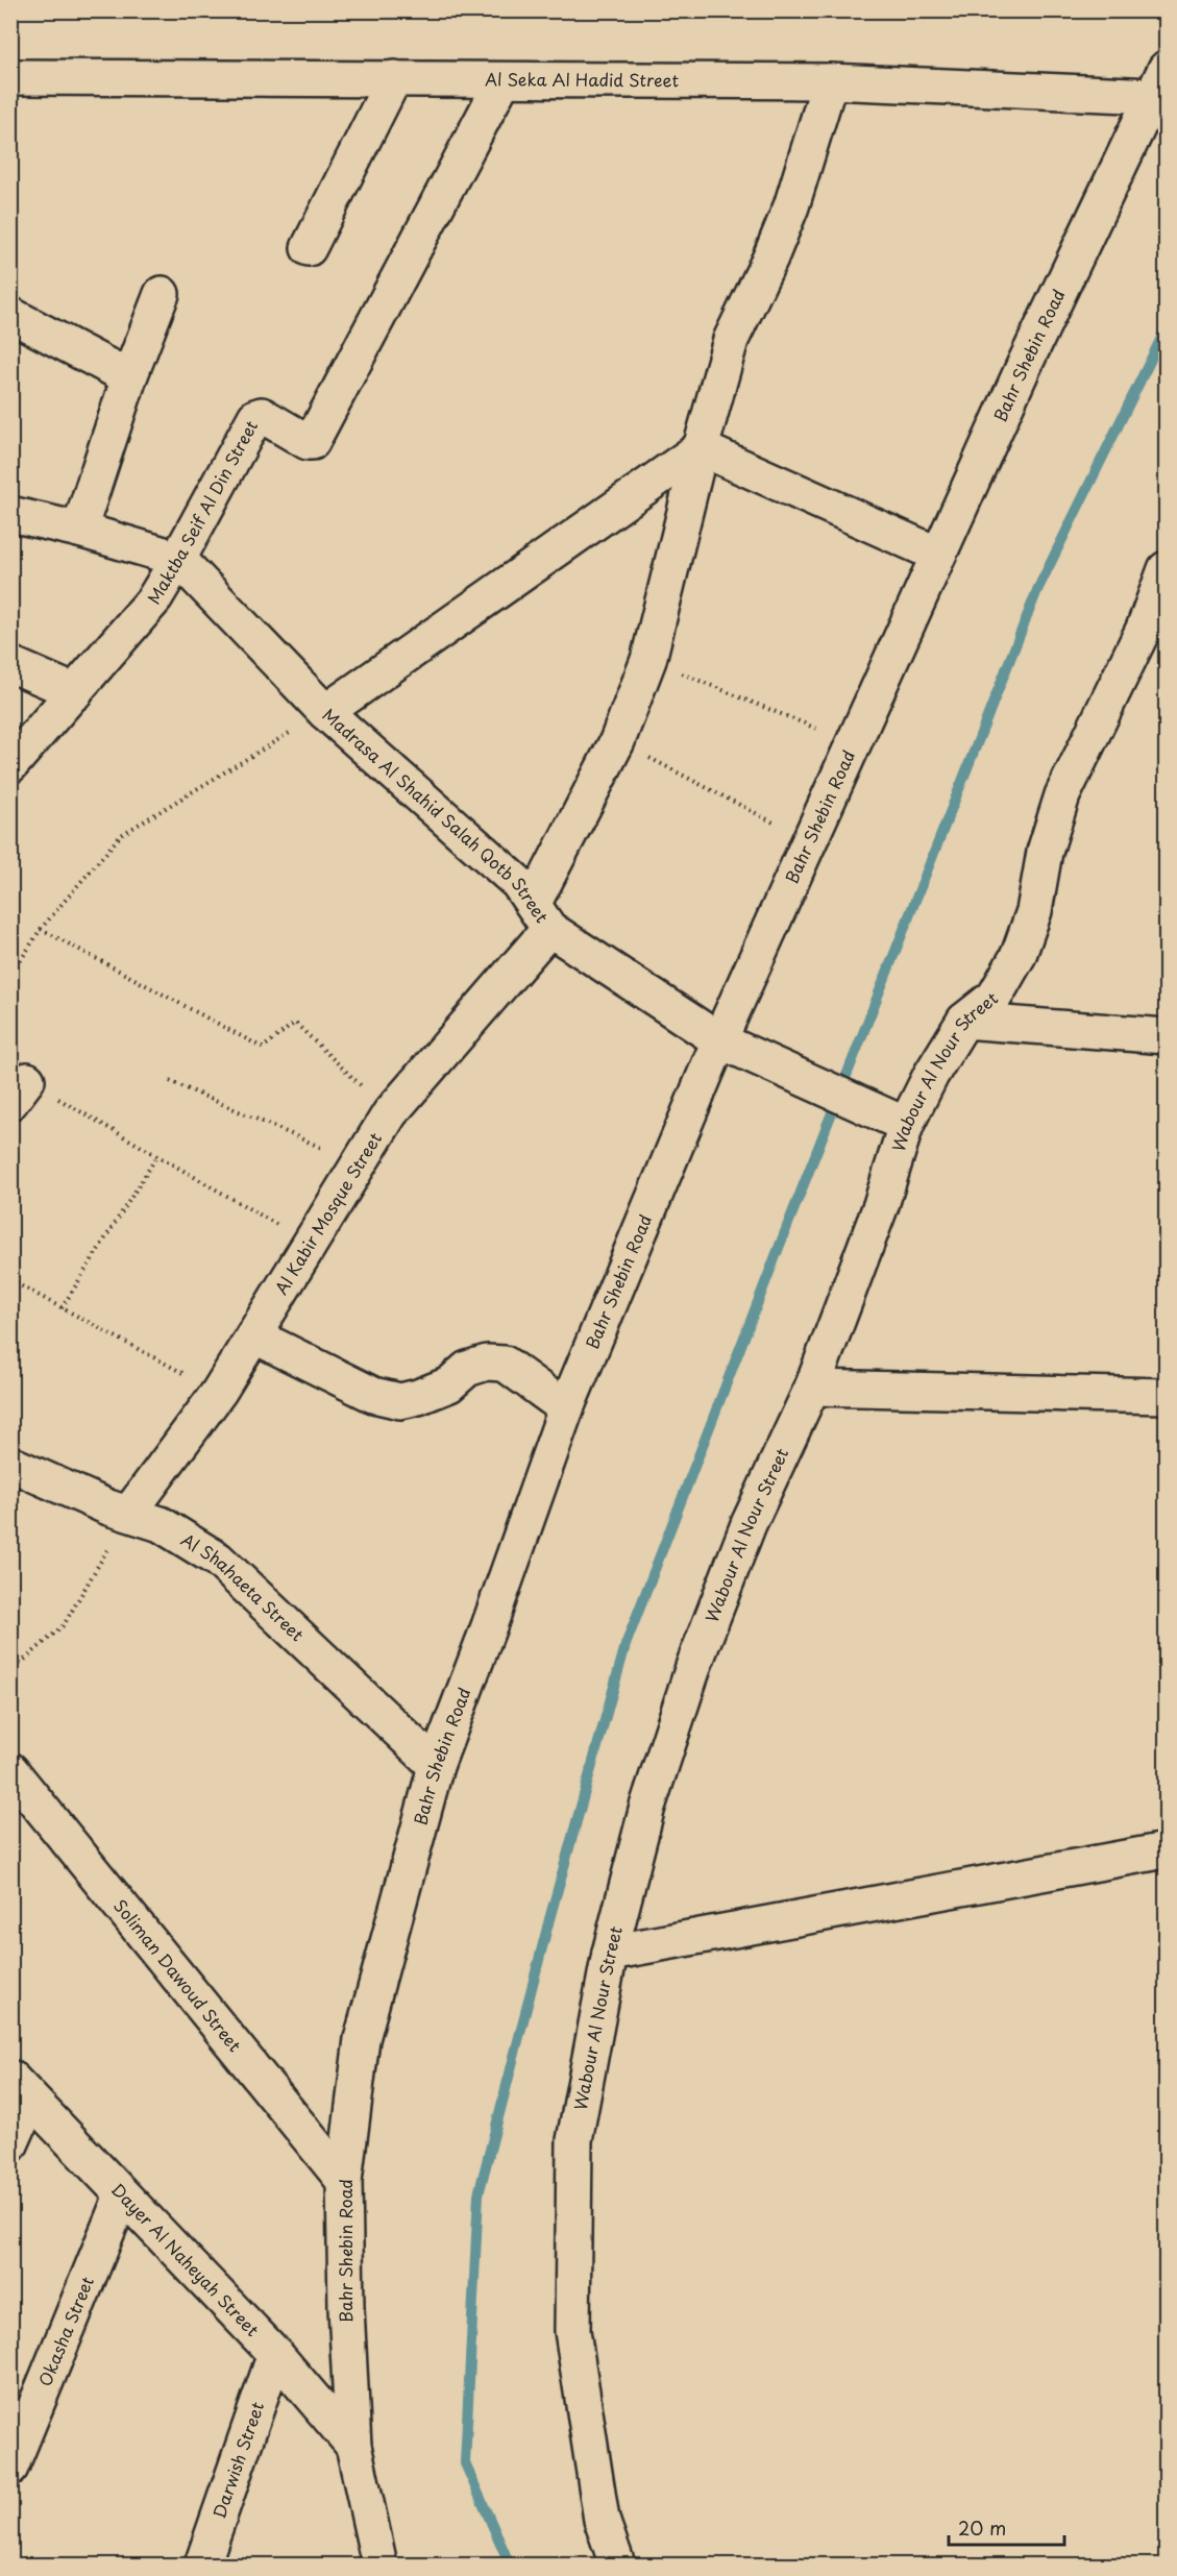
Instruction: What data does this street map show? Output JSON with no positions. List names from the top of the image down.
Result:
{
  "streets": {
    "street": [
      "Al Seka Al Hadid Street",
      "Bahr Shebin Road",
      "Maktba Seif Al Din Street",
      "Madrasa Al Shahid Salah Qotb Street",
      "Wabour Al Nour Street",
      "Al Kabir Mosque Street",
      "Al Shahaeta Street",
      "Soliman Dawoud Street",
      "Dayer Al Naheyah Street",
      "Okasha Street",
      "Darwish Street"
    ]
  },
  "crossings": [
    ["Al Seka Al Hadid Street", "Bahr Shebin Road"],
    ["Al Seka Al Hadid Street", "Maktba Seif Al Din Street"],
    ["Al Seka Al Hadid Street", "Al Kabir Mosque Street"],
    ["Bahr Shebin Road", "Madrasa Al Shahid Salah Qotb Street"],
    ["Bahr Shebin Road", "Al Shahaeta Street"],
    ["Bahr Shebin Road", "Soliman Dawoud Street"],
    ["Bahr Shebin Road", "Dayer Al Naheyah Street"],
    ["Maktba Seif Al Din Street", "Madrasa Al Shahid Salah Qotb Street"],
    ["Madrasa Al Shahid Salah Qotb Street", "Wabour Al Nour Street"],
    ["Madrasa Al Shahid Salah Qotb Street", "Al Kabir Mosque Street"],
    ["Al Kabir Mosque Street", "Al Shahaeta Street"],
    ["Dayer Al Naheyah Street", "Okasha Street"],
    ["Dayer Al Naheyah Street", "Darwish Street"]
  ],
  "scale_bar": "20 m"
}
